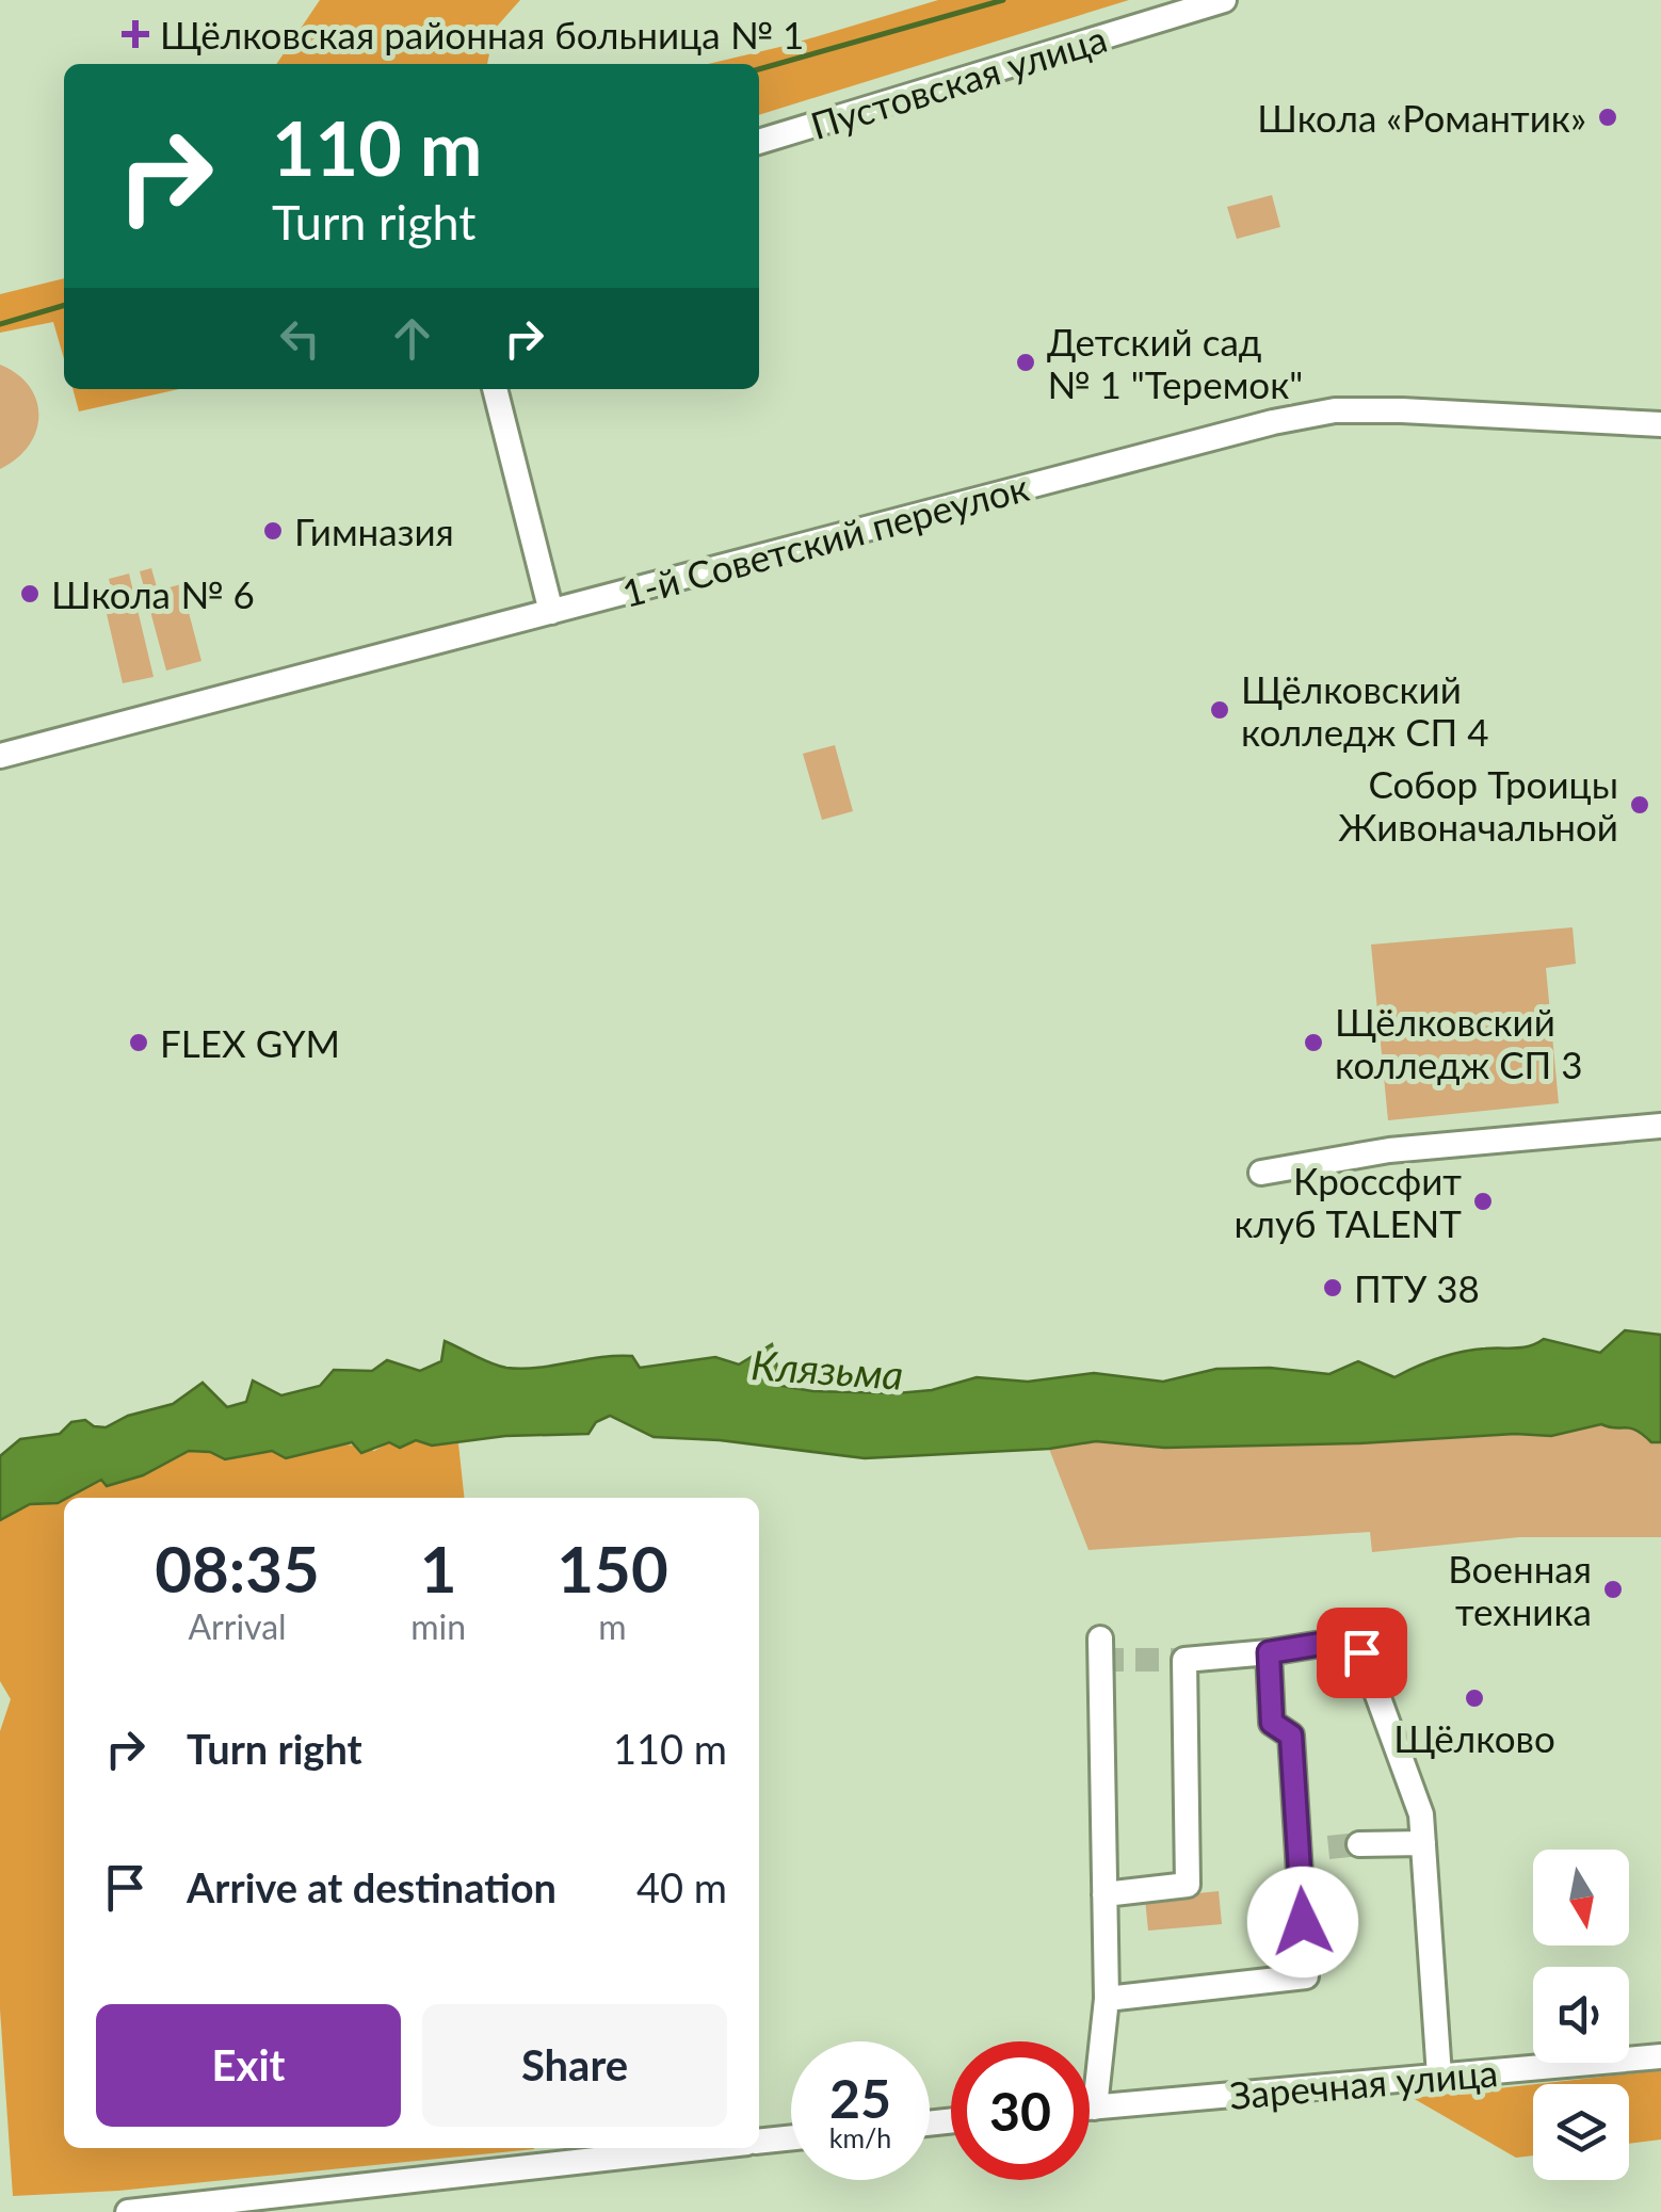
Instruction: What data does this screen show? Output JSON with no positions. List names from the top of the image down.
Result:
{
  "streets": {
    "street": ["Пустовская улица", "1-й Советский переулок", "Заречная улица"]
  },
  "water": ["Клязьма"],
  "places": {
    "health": ["Щёлковская районная больница № 1"],
    "other": [
      "Школа «Романтик»",
      "Детский сад № 1 \"Теремок\"",
      "Гимназия",
      "Школа № 6",
      "Щёлковский колледж СП 4",
      "Собор Троицы Живоначальной",
      "FLEX GYM",
      "Щёлковский колледж СП 3",
      "Кроссфит клуб TALENT",
      "ПТУ 38",
      "Военная техника",
      "Щёлково"
    ]
  },
  "north": "bottom",
  "page": {
    "turn": ["110 m", "Turn right"],
    "eta": [
      "08:35",
      "Arrival",
      "1",
      "min",
      "150",
      "m"
    ],
    "list": [
      {
        "name": "Turn right",
        "value": "110 m"
      },
      {
        "name": "Arrive at destination",
        "value": "40 m"
      }
    ],
    "buttons": ["Exit", "Share"],
    "speed": "25 km/h",
    "limit": "30"
  }
}
